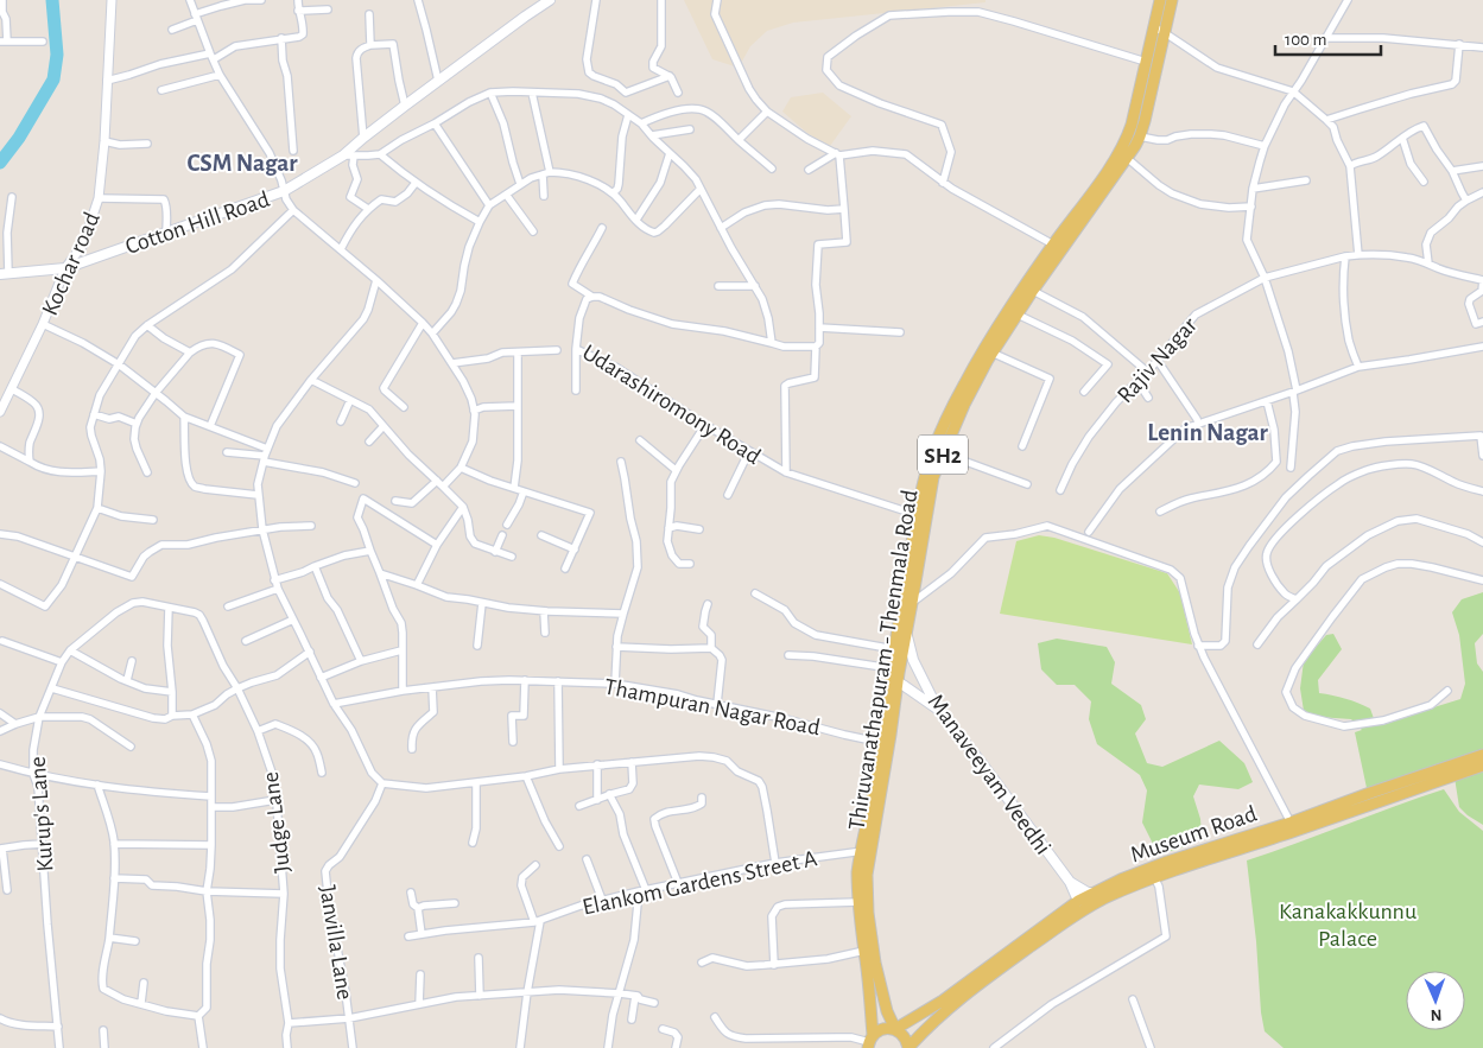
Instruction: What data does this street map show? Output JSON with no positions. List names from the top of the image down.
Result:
{
  "streets": {
    "main road": [
      "Cotton Hill Road",
      "Thiruvanathapuram - Thenmala Road",
      "Manaveeyam Veedhi",
      "Museum Road"
    ],
    "street": [
      "Kochar road",
      "Rajiv Nagar",
      "Udarashiromony Road",
      "Thampuran Nagar Road",
      "Kurup's Lane",
      "Judge Lane",
      "Elankom Gardens Street A",
      "Janvilla Lane"
    ]
  },
  "crossings": [
    ["Cotton Hill Road", "Kochar road"],
    ["Udarashiromony Road", "Thiruvanathapuram - Thenmala Road"],
    ["Thiruvanathapuram - Thenmala Road", "Manaveeyam Veedhi"],
    ["Thiruvanathapuram - Thenmala Road", "Elankom Gardens Street A"],
    ["Manaveeyam Veedhi", "Museum Road"],
    ["Kurup's Lane", "Judge Lane"]
  ],
  "districts": ["CSM Nagar", "Lenin Nagar"],
  "parks": ["Kanakakkunnu Palace"],
  "scale_bar": "100 m",
  "north": "bottom"
}
